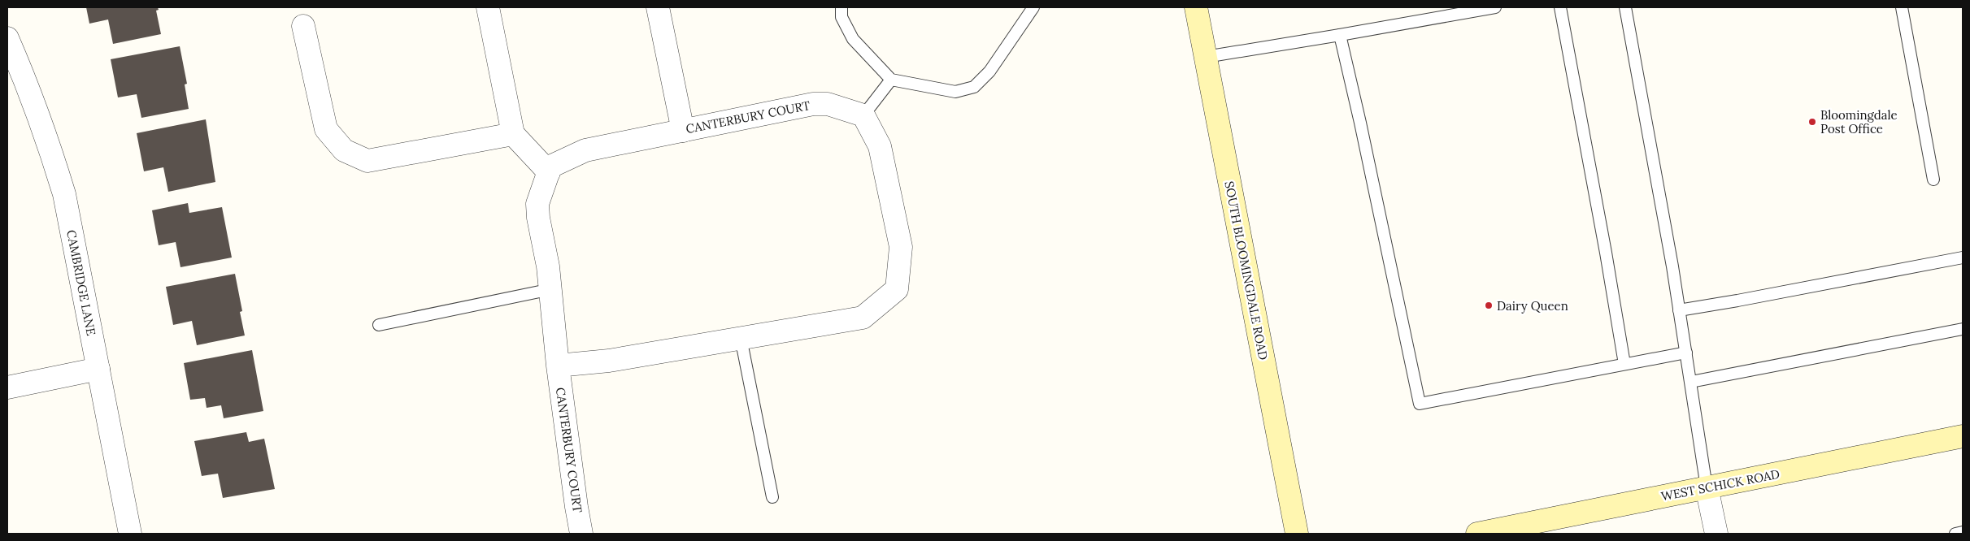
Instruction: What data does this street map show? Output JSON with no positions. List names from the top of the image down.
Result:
{
  "streets": {
    "main road": ["SOUTH BLOOMINGDALE ROAD", "WEST SCHICK ROAD"],
    "street": ["CANTERBURY COURT", "CAMBRIDGE LANE"]
  },
  "places": ["Bloomingdale Post Office", "Dairy Queen"]
}
